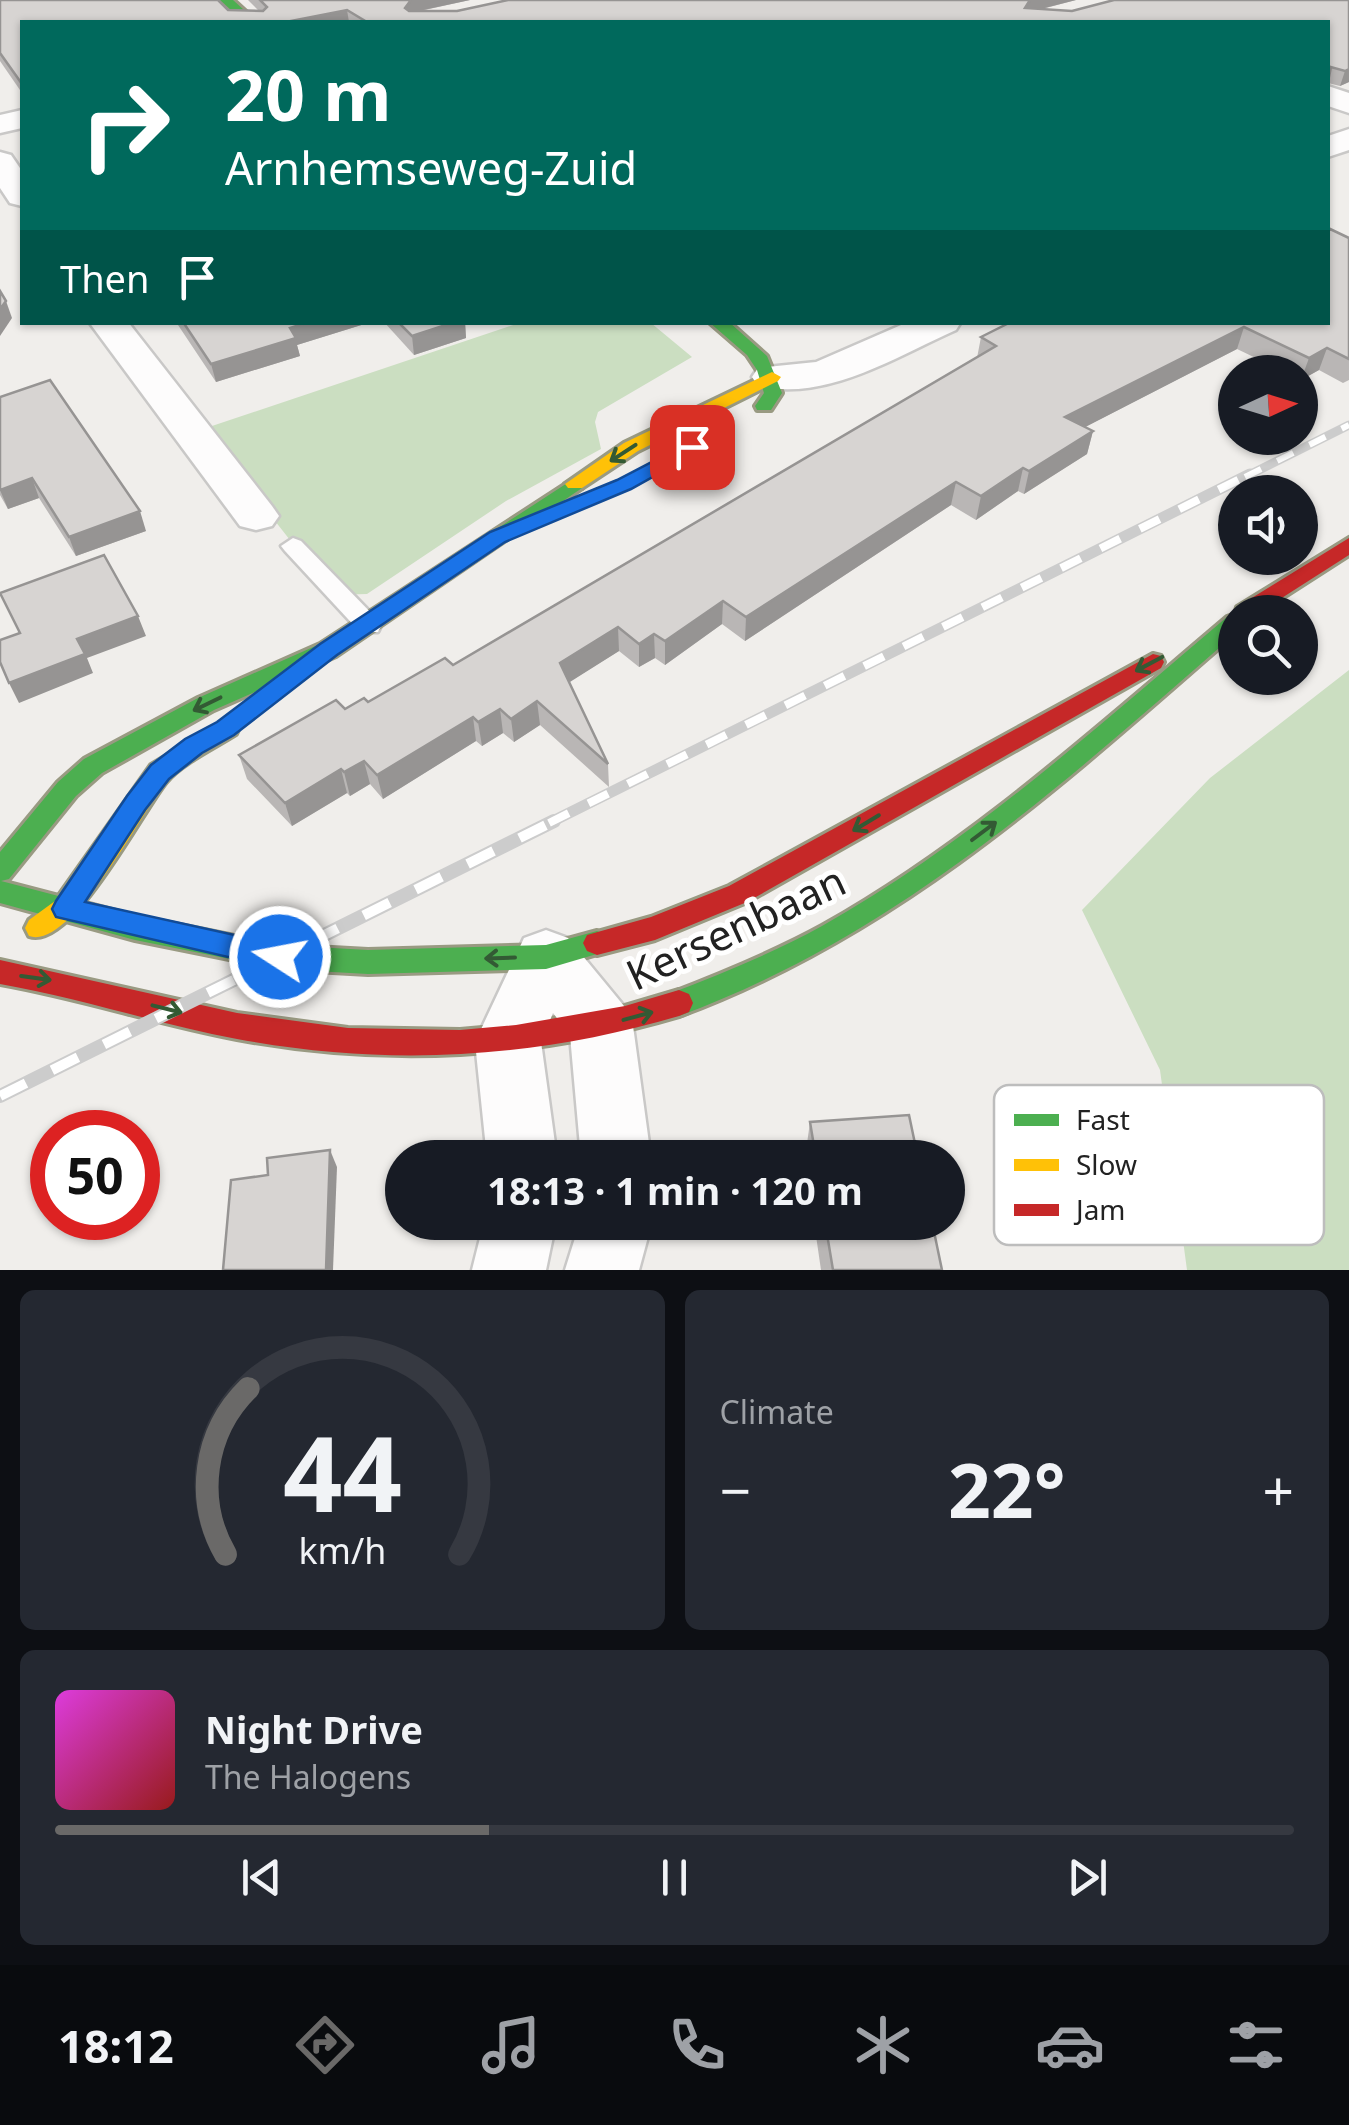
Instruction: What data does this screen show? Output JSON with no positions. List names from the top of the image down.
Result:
{
  "streets": {
    "main road": ["Kersenbaan"]
  },
  "legend": ["Fast", "Slow", "Jam"],
  "north": "right",
  "page": {
    "turn": ["20 m", "Arnhemseweg-Zuid"],
    "then": "Then",
    "limit": "50",
    "trip": "18:13 · 1 min · 120 m",
    "tile": "Climate",
    "heat": ["−", "22°", "+"],
    "song": ["Night Drive", "The Halogens"],
    "tabs": "18:12",
    "gauge": ["44", "km/h"]
  }
}
